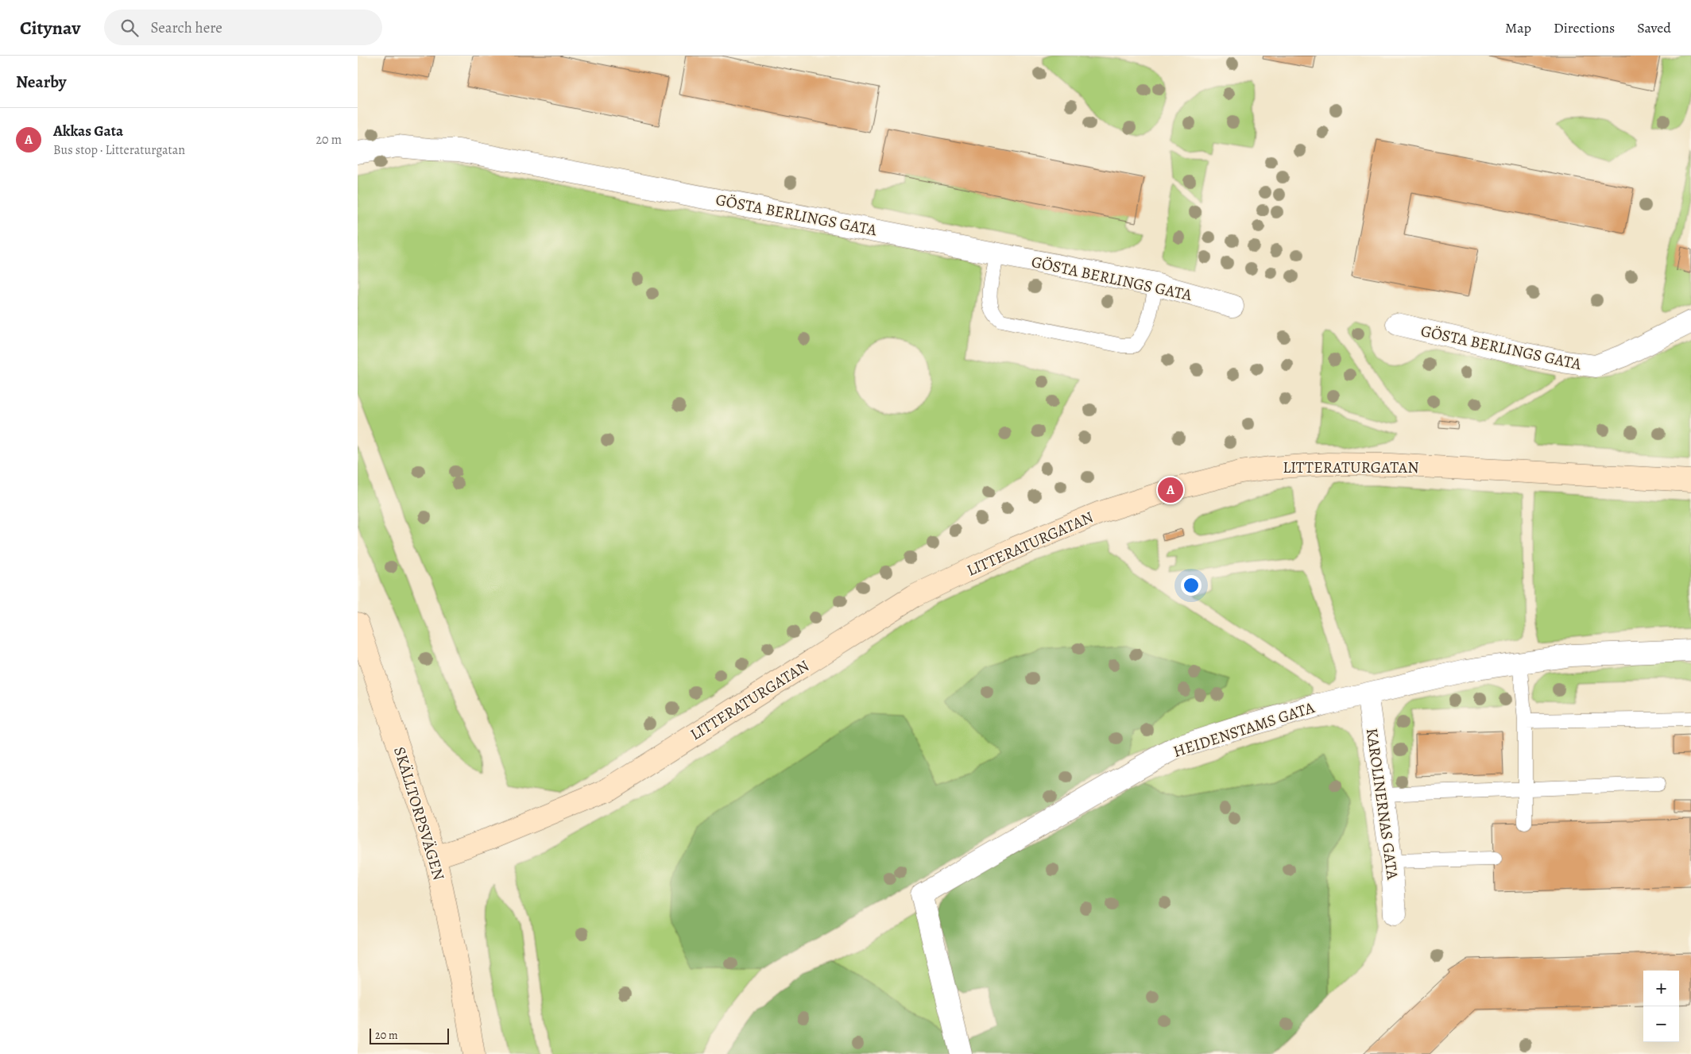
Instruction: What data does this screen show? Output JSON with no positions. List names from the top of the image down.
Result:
{
  "streets": {
    "street": [
      "GÖSTA BERLINGS GATA",
      "LITTERATURGATAN",
      "HEIDENSTAMS GATA",
      "KAROLINERNAS GATA",
      "SKÄLLTORPSVÄGEN"
    ]
  },
  "crossings": [
    ["LITTERATURGATAN", "SKÄLLTORPSVÄGEN"],
    ["HEIDENSTAMS GATA", "KAROLINERNAS GATA"]
  ],
  "scale_bar": "20 m",
  "page": {
    "header": "Citynav",
    "search": "Search here",
    "nav": ["Map", "Directions", "Saved"],
    "heading": "Nearby",
    "list": [
      {
        "mark": "A",
        "name": "Akkas Gata",
        "note": "Bus stop · Litteraturgatan",
        "value": "20 m"
      }
    ],
    "pins": "A",
    "map_buttons": ["+", "−"],
    "scale": "20 m"
  }
}
